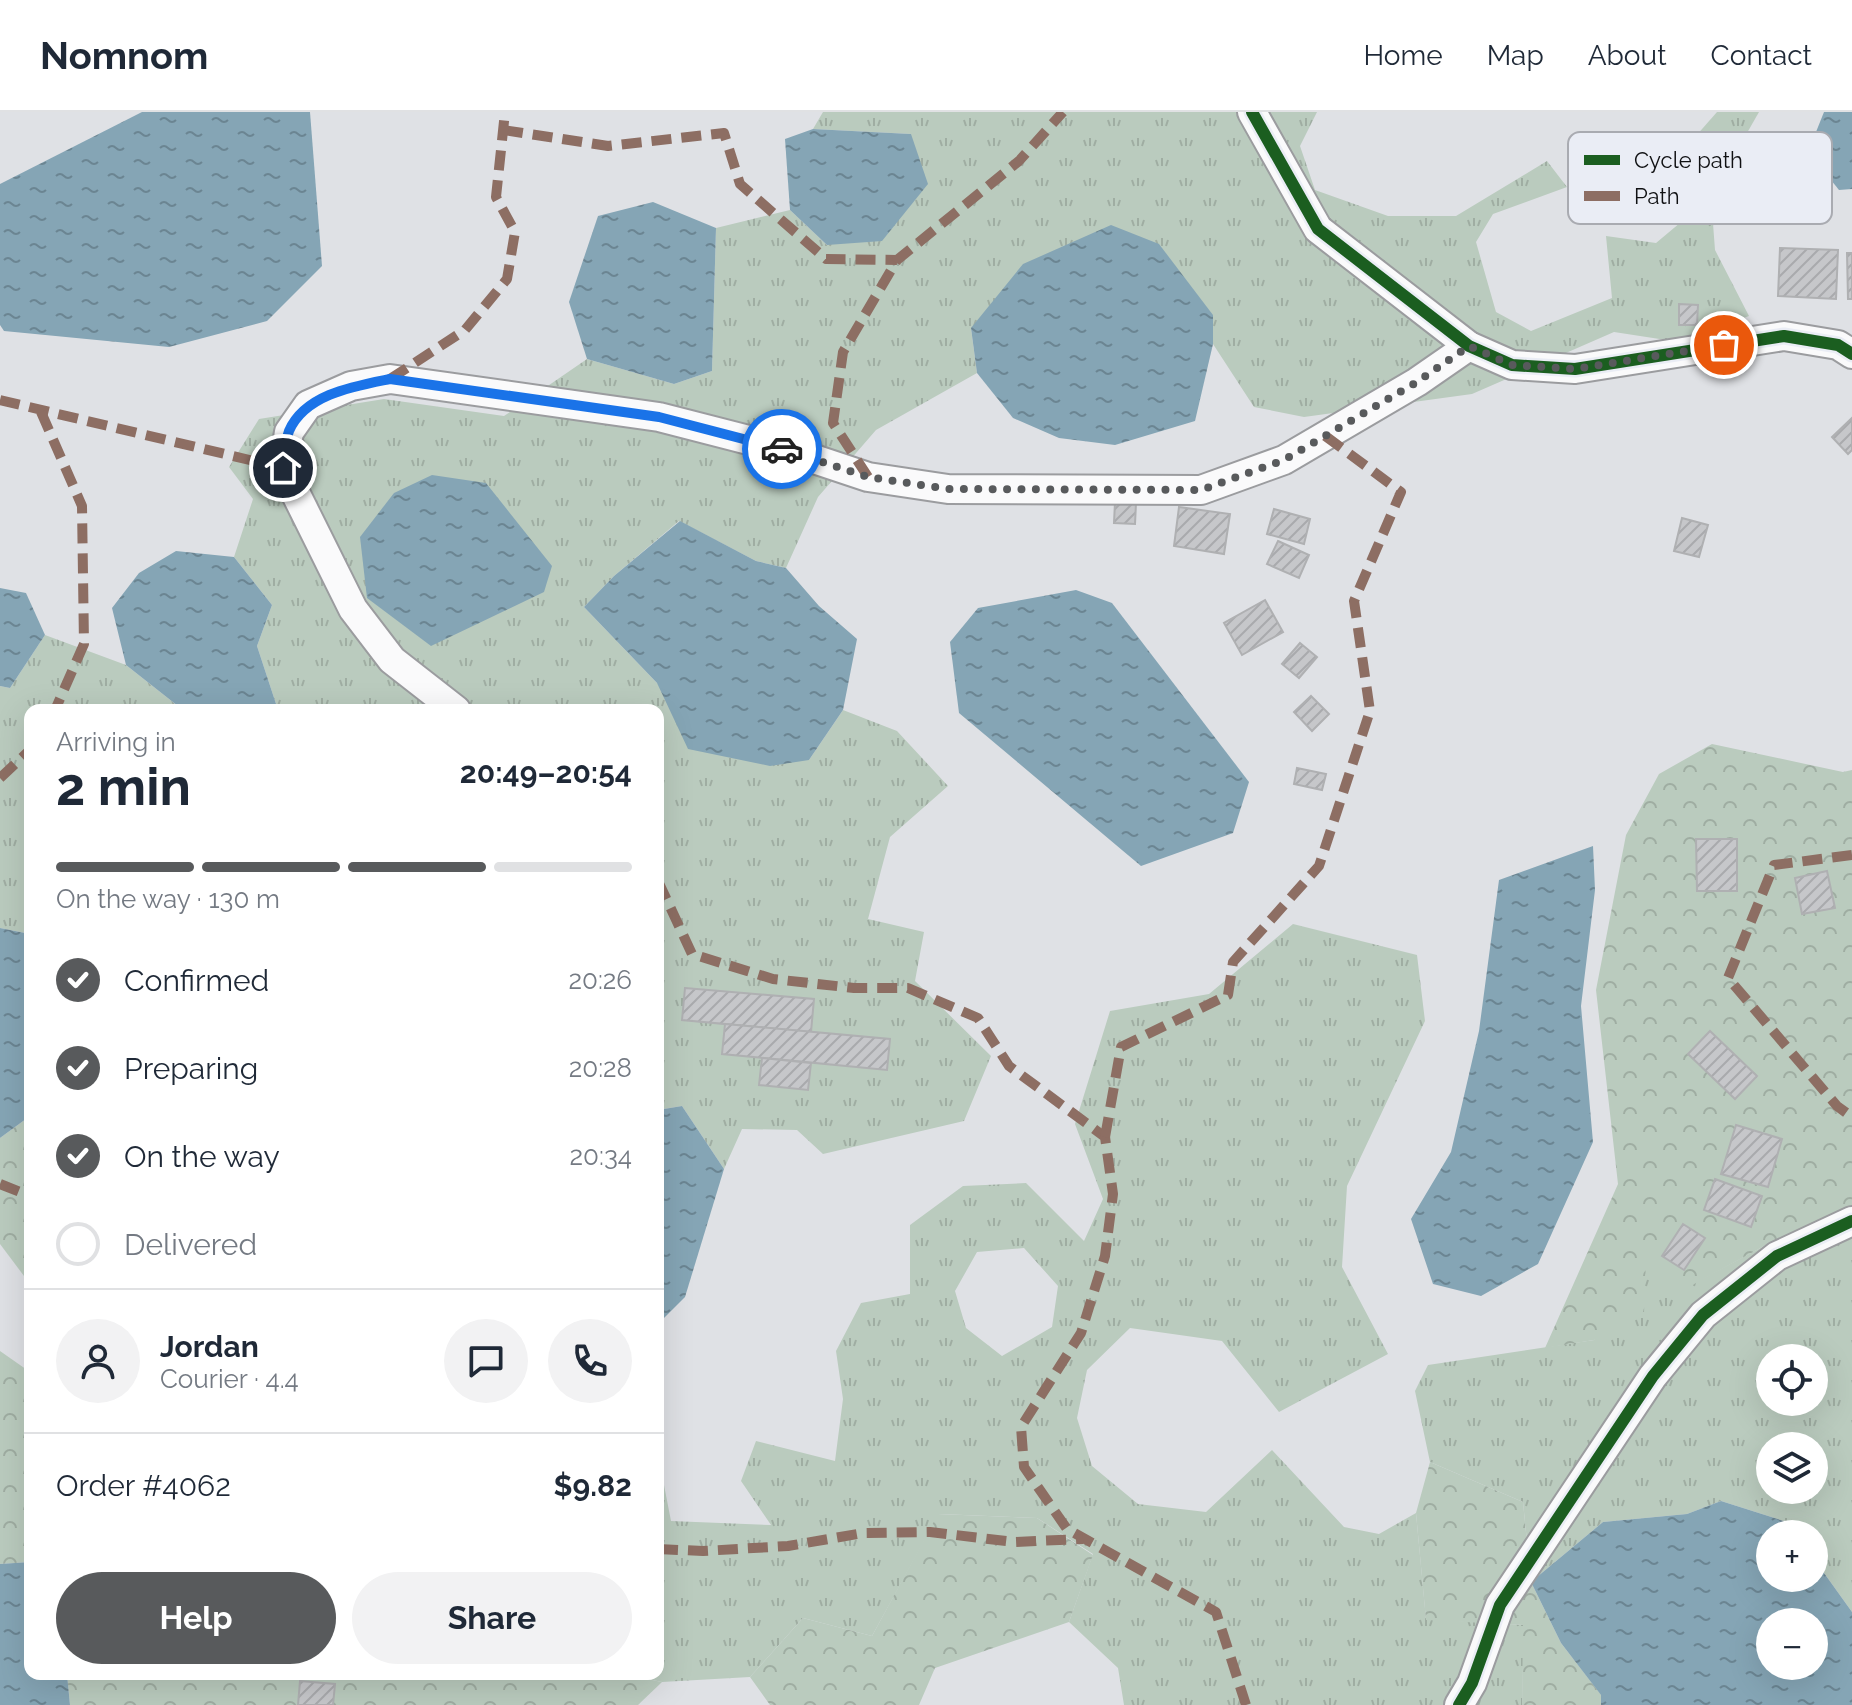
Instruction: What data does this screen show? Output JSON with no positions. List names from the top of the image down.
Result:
{
  "legend": ["Cycle path", "Path"],
  "page": {
    "header": "Nomnom",
    "nav": [
      "Home",
      "Map",
      "About",
      "Contact"
    ],
    "heading": ["2 min", "Arriving in", "20:49–20:54"],
    "panel": [
      "Jordan",
      "Courier · 4.4",
      "Order #4062",
      "$9.82"
    ],
    "bar": "On the way · 130 m",
    "list": [
      ["Confirmed", "20:26"],
      ["Preparing", "20:28"],
      ["On the way", "20:34"],
      "Delivered"
    ],
    "map_buttons": ["+", "−"],
    "buttons": ["Help", "Share"]
  }
}
